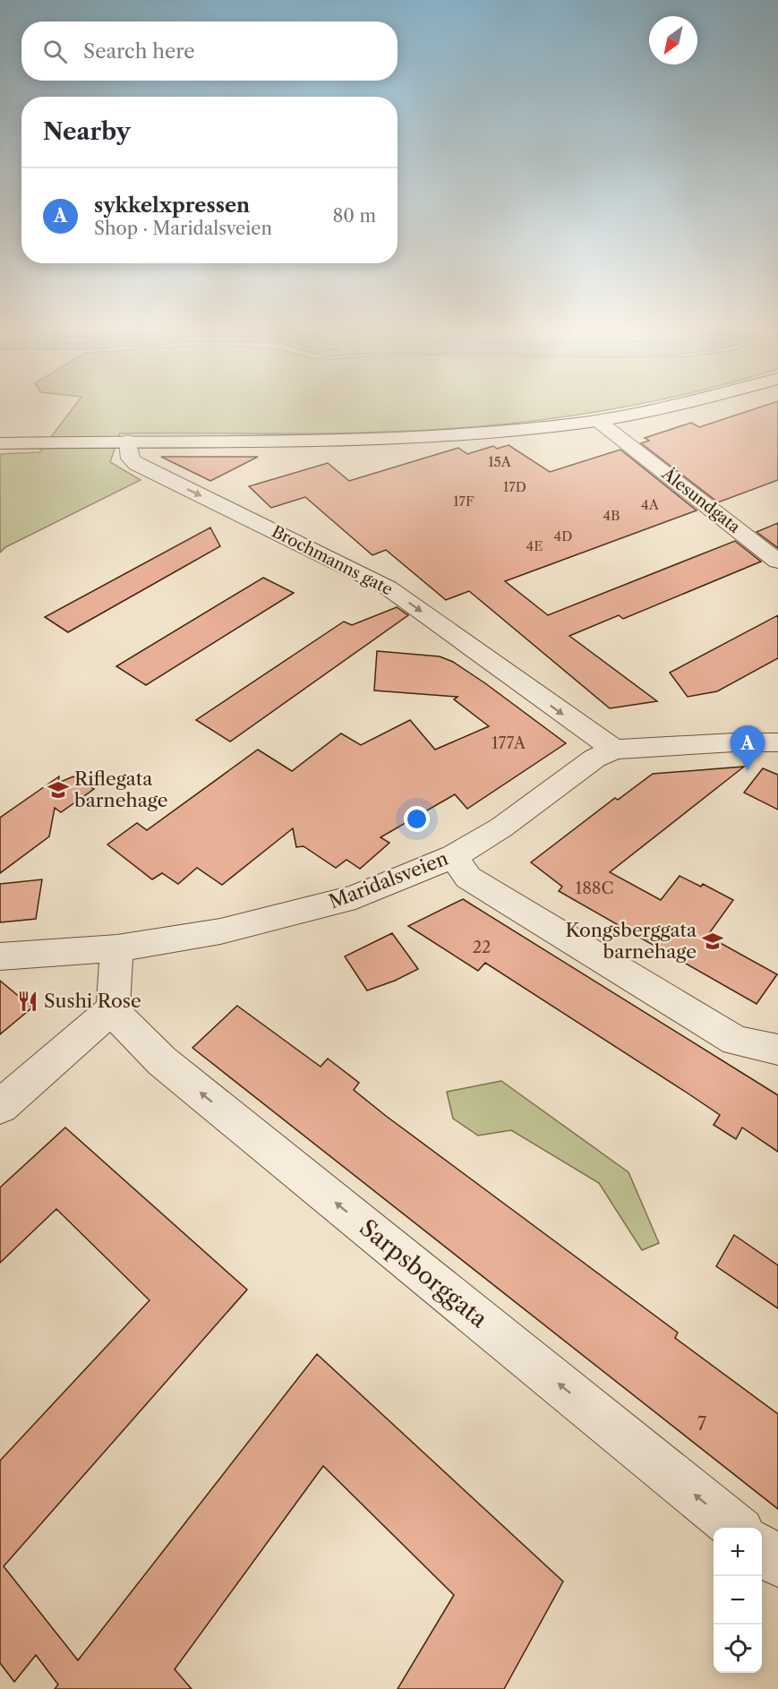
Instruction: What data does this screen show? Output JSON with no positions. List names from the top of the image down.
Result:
{
  "streets": {
    "street": [
      "Ålesundgata",
      "Brochmanns gate",
      "Maridalsveien",
      "Sarpsborggata"
    ]
  },
  "crossings": [
    ["Brochmanns gate", "Maridalsveien"]
  ],
  "one_way": ["Brochmanns gate", "Sarpsborggata"],
  "places": {
    "school or university": ["Riflegata barnehage", "Kongsberggata barnehage"],
    "restaurant": ["Sushi Rose"]
  },
  "house_numbers": [
    "15A",
    "17D",
    "17F",
    "4A",
    "4B",
    "4D",
    "4E",
    "177A",
    "188C",
    "22",
    "7"
  ],
  "north": "bottom left",
  "page": {
    "search": "Search here",
    "heading": "Nearby",
    "list": [
      {
        "mark": "A",
        "name": "sykkelxpressen",
        "note": "Shop · Maridalsveien",
        "value": "80 m"
      }
    ],
    "pins": "A",
    "map_buttons": ["+", "−"]
  }
}
